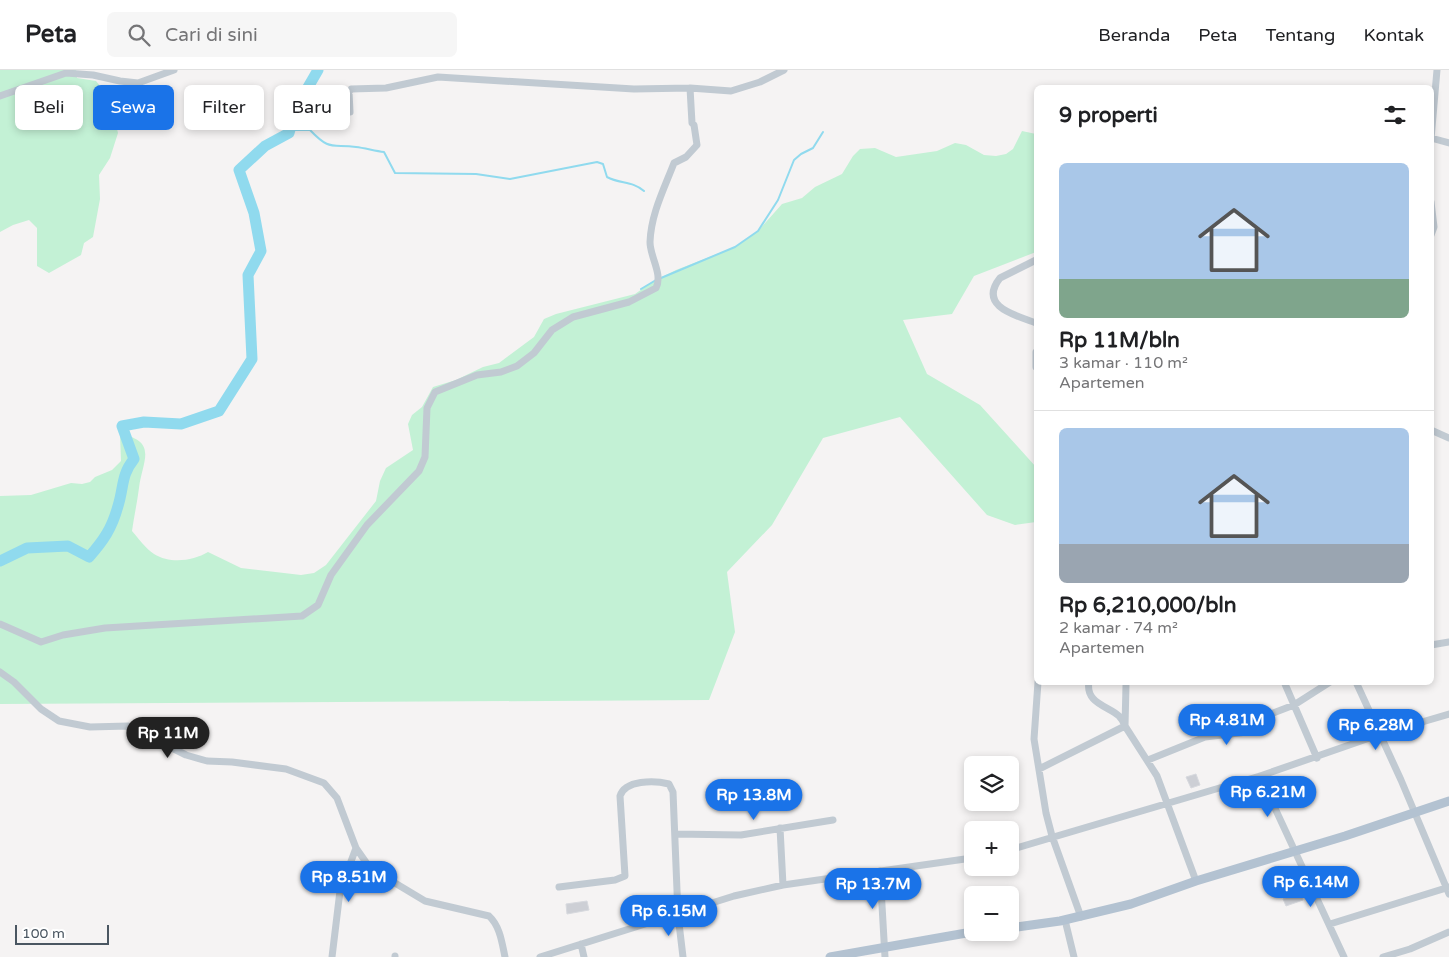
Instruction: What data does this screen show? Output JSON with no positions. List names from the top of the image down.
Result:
{
  "scale_bar": "100 m",
  "page": {
    "header": "Peta",
    "search": "Cari di sini",
    "nav": [
      "Beranda",
      "Peta",
      "Tentang",
      "Kontak"
    ],
    "chip": [
      "Beli",
      "Sewa",
      "Filter",
      "Baru"
    ],
    "heading": "9 properti",
    "list": [
      {
        "name": "Rp 11M/bln",
        "note": "3 kamar · 110 m² · Apartemen"
      },
      {
        "name": "Rp 6,210,000/bln",
        "note": "2 kamar · 74 m² · Apartemen"
      }
    ],
    "price": [
      "Rp 4.81M",
      "Rp 6.28M",
      "Rp 11M",
      "Rp 6.21M",
      "Rp 13.8M",
      "Rp 8.51M",
      "Rp 6.14M",
      "Rp 13.7M",
      "Rp 6.15M"
    ],
    "map_buttons": ["+", "−"],
    "scale": "100 m"
  }
}
